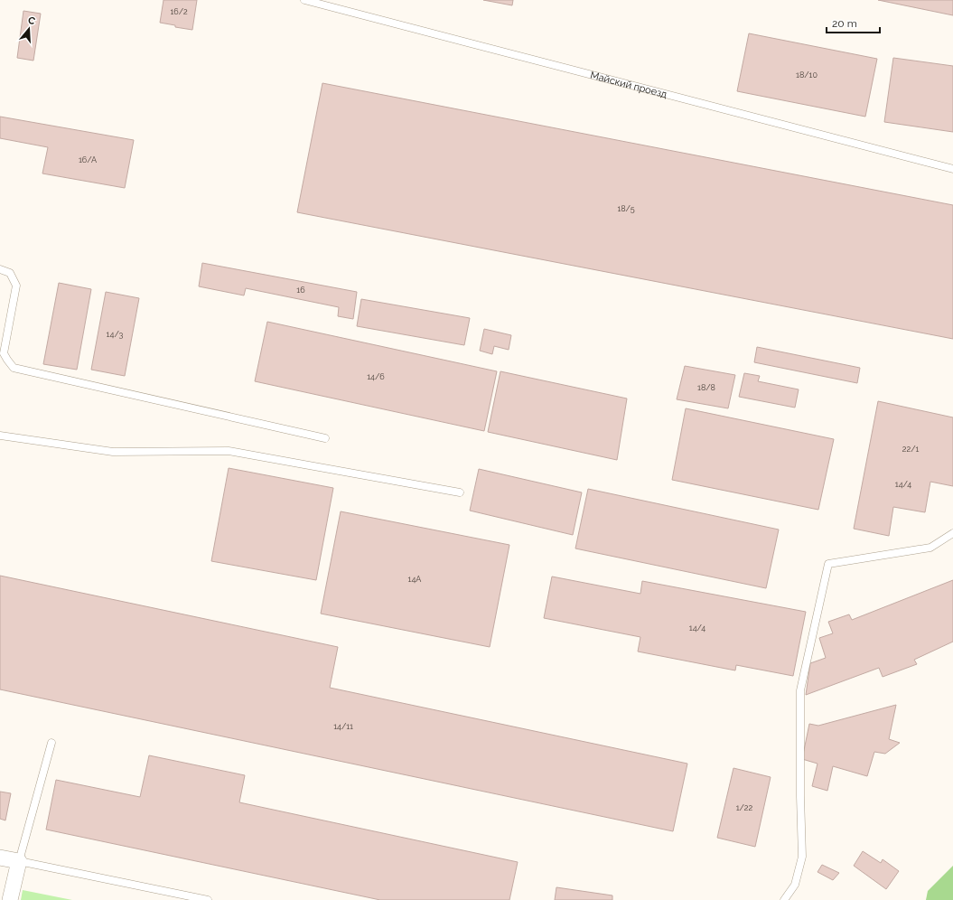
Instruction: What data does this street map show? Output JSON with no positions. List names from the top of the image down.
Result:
{
  "streets": {
    "lane": ["Майский проезд"]
  },
  "house_numbers": [
    "16/2",
    "18/10",
    "16/A",
    "18/5",
    "16",
    "14/3",
    "14/6",
    "18/8",
    "22/1",
    "14/4",
    "14А",
    "14/4",
    "14/11",
    "1/22"
  ],
  "scale_bar": "20 m",
  "north": "top"
}
